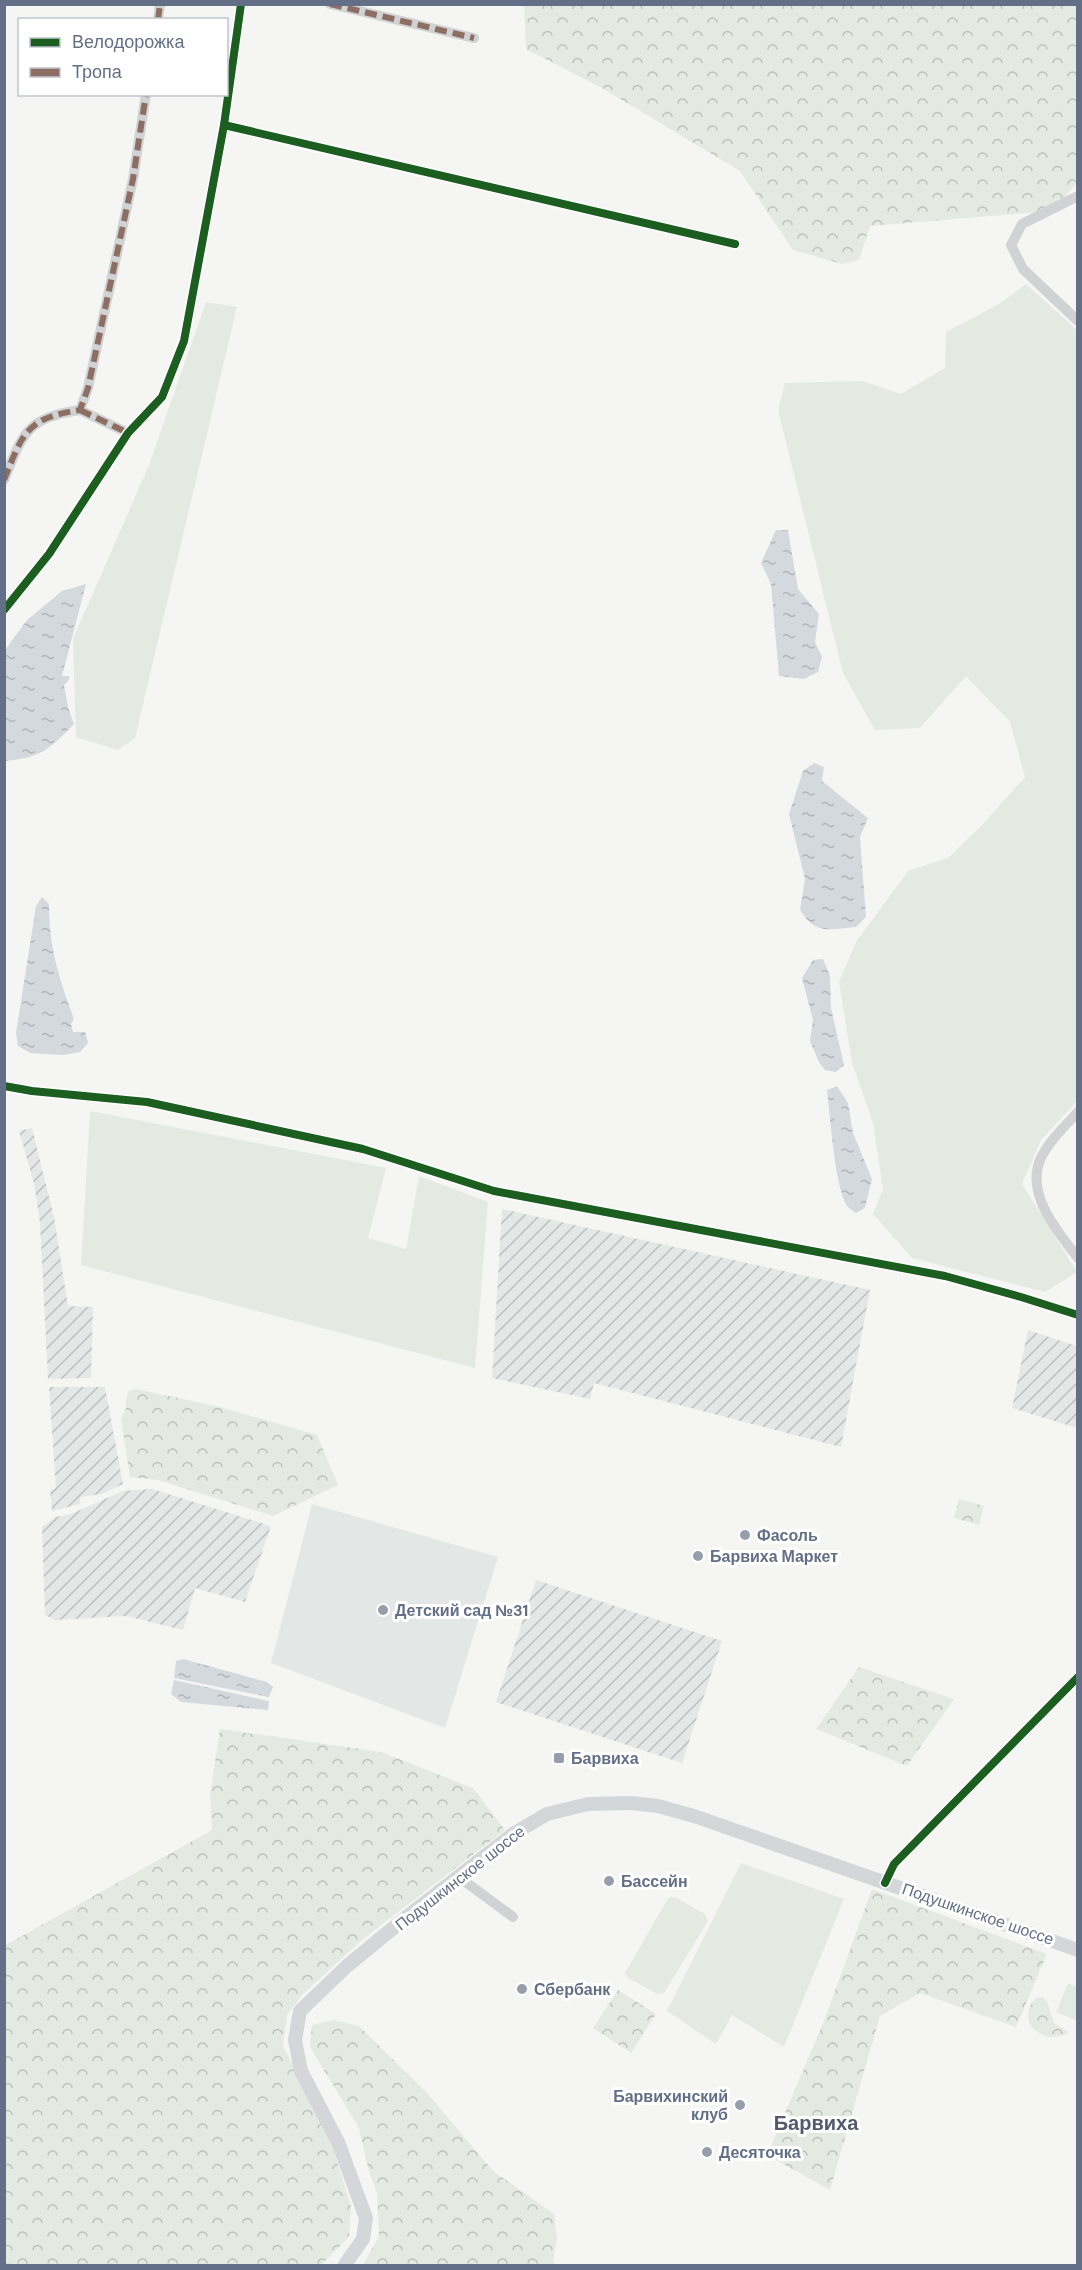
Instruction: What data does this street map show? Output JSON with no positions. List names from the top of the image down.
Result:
{
  "streets": {
    "main road": ["Подушкинское шоссе"]
  },
  "districts": ["Барвиха"],
  "places": {
    "other": [
      "Фасоль",
      "Барвиха Маркет",
      "Детский сад №31",
      "Бассейн",
      "Сбербанк",
      "Барвихинский клуб",
      "Десяточка"
    ],
    "transit": ["Барвиха"]
  },
  "legend": ["Велодорожка", "Тропа"]
}
